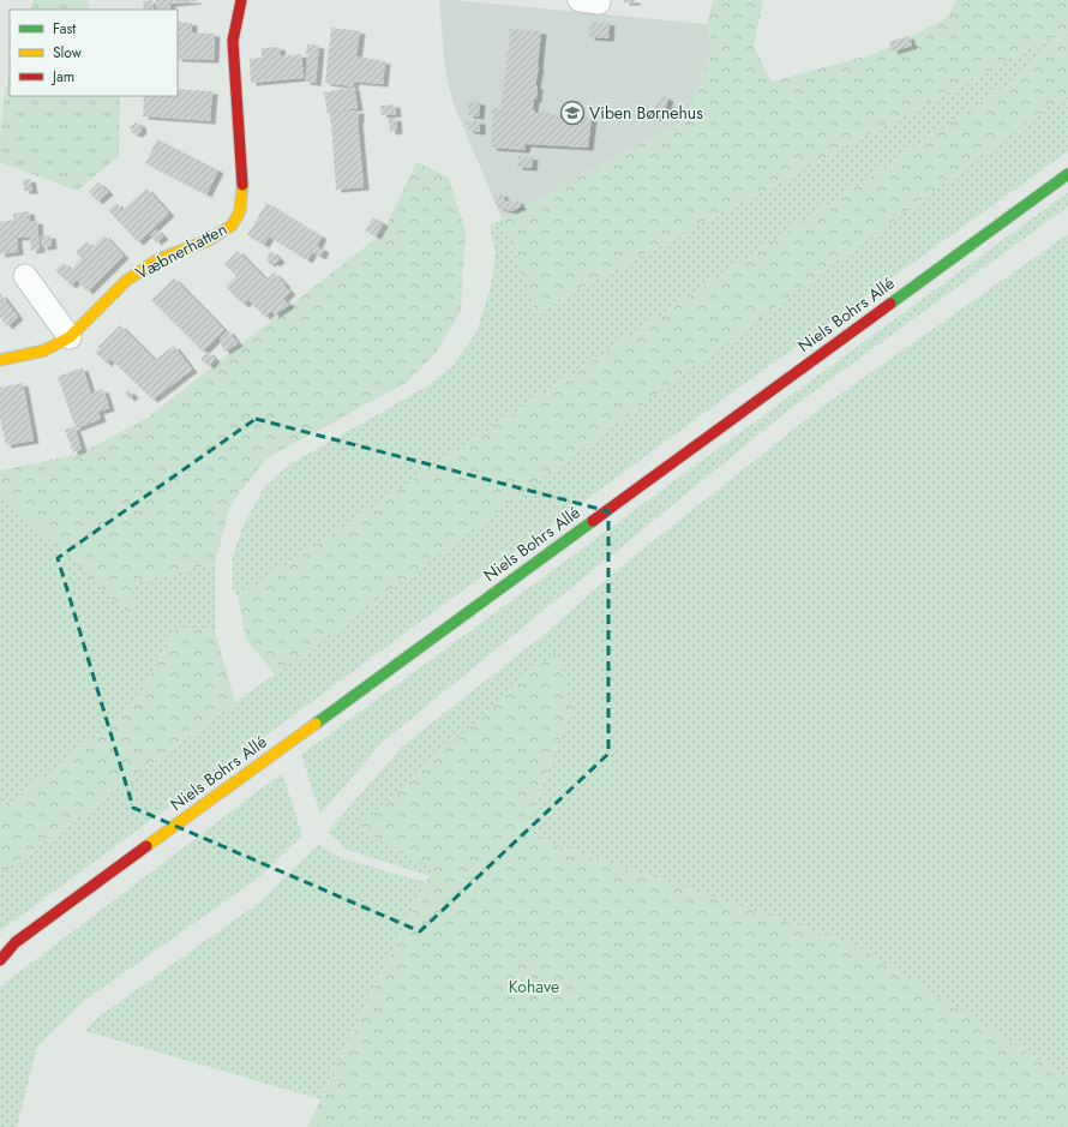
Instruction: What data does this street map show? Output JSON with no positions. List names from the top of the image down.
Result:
{
  "streets": {
    "street": ["Væbnerhatten", "Niels Bohrs Allé"]
  },
  "parks": ["Kohave"],
  "places": {
    "school or university": ["Viben Børnehus"]
  },
  "legend": ["Fast", "Slow", "Jam"]
}
